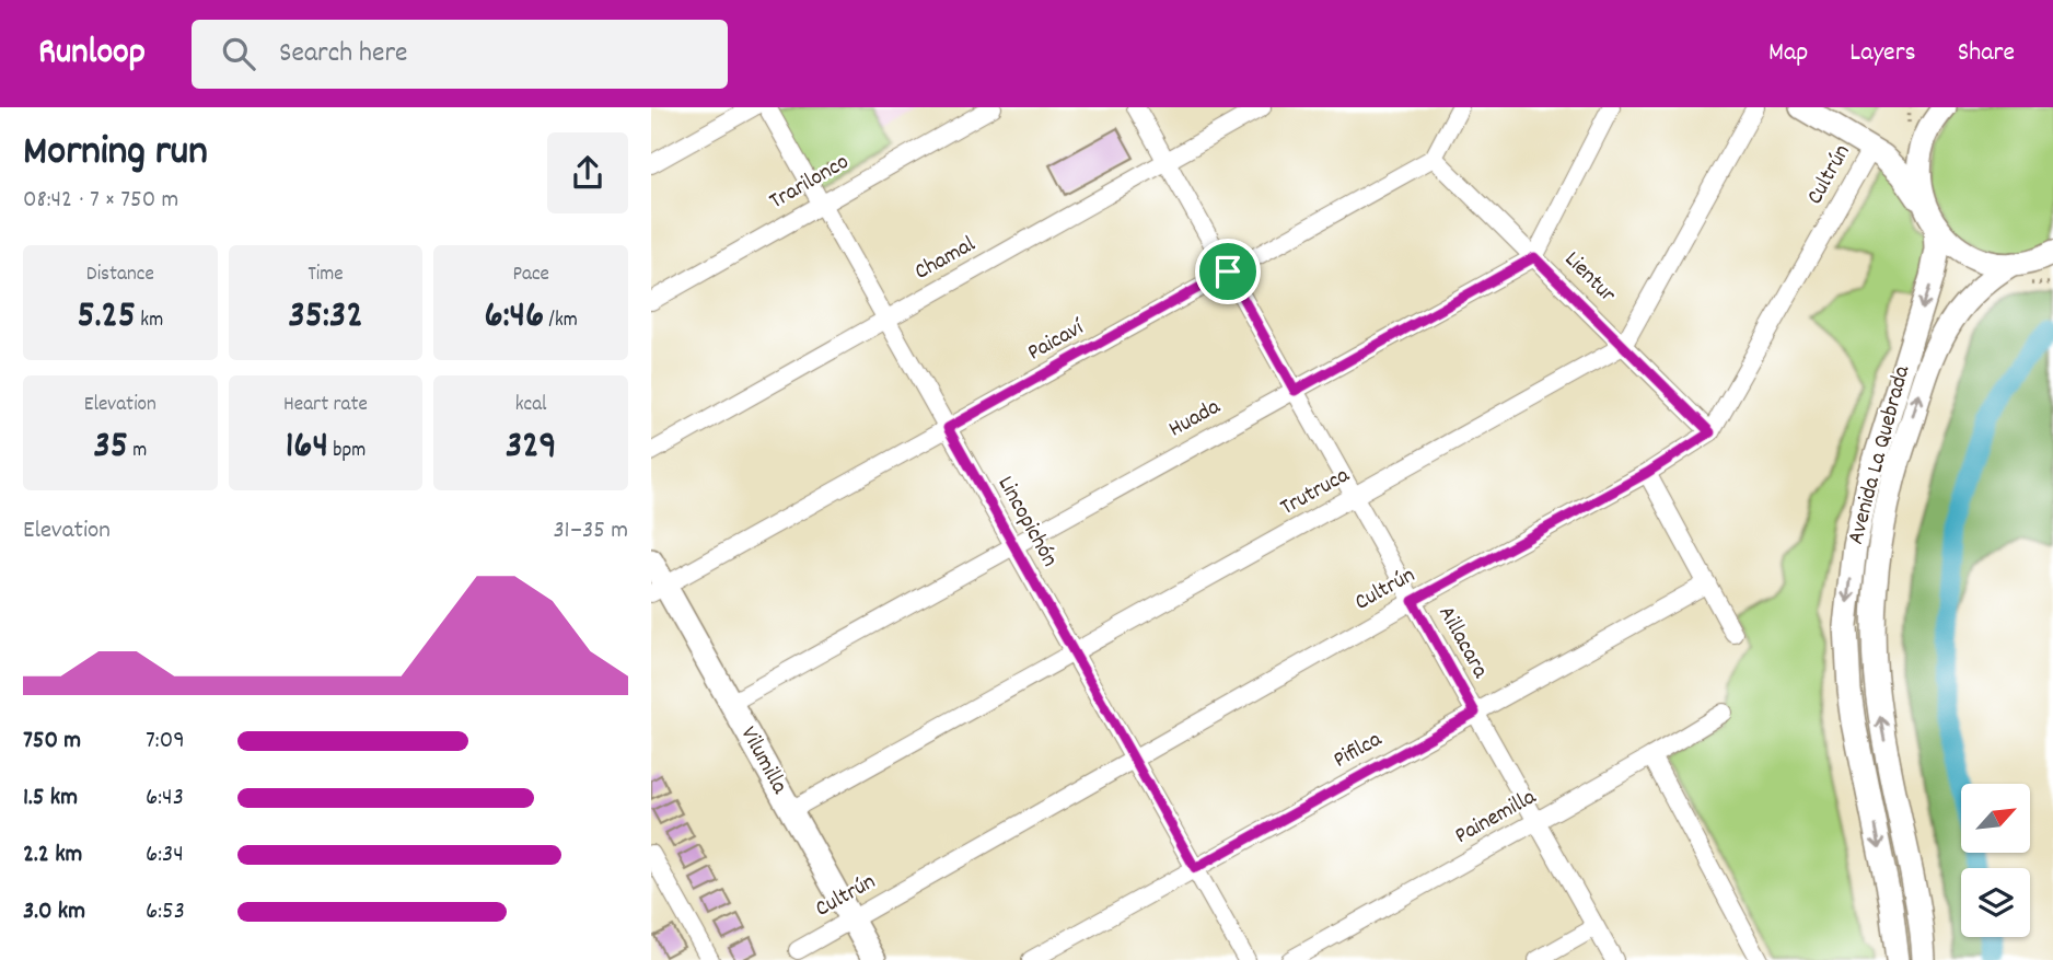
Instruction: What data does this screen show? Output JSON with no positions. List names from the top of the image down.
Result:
{
  "streets": {
    "main road": ["Avenida La Quebrada", "Vilumilla"],
    "street": [
      "Cultrún",
      "Trarilonco",
      "Chamal",
      "Lientur",
      "Paicaví",
      "Huada",
      "Trutruca",
      "Lincopichón",
      "Aillacara",
      "Pifilca",
      "Painemilla"
    ]
  },
  "crossings": [
    ["Cultrún", "Lientur"],
    ["Cultrún", "Lincopichón"],
    ["Cultrún", "Aillacara"],
    ["Cultrún", "Vilumilla"],
    ["Trarilonco", "Lincopichón"],
    ["Chamal", "Lincopichón"],
    ["Chamal", "Aillacara"],
    ["Lientur", "Paicaví"],
    ["Lientur", "Huada"],
    ["Lientur", "Trutruca"],
    ["Paicaví", "Lincopichón"],
    ["Paicaví", "Aillacara"],
    ["Paicaví", "Vilumilla"],
    ["Huada", "Lincopichón"],
    ["Huada", "Aillacara"],
    ["Huada", "Vilumilla"],
    ["Trutruca", "Lincopichón"],
    ["Trutruca", "Aillacara"],
    ["Trutruca", "Vilumilla"],
    ["Lincopichón", "Pifilca"],
    ["Aillacara", "Pifilca"],
    ["Aillacara", "Painemilla"]
  ],
  "north": "top right",
  "page": {
    "header": "Runloop",
    "search": "Search here",
    "nav": ["Map", "Layers", "Share"],
    "heading": ["Morning run", "08:42 · 7 × 750 m"],
    "stats": [
      ["Distance", "5.25 km"],
      ["Time", "35:32"],
      ["Pace", "6:46 /km"],
      ["Elevation", "35 m"],
      ["Heart rate", "164 bpm"],
      ["kcal", "329"]
    ],
    "chart": ["Elevation", "31–35 m"],
    "list": [
      {
        "name": "750 m",
        "note": "7:09"
      },
      {
        "name": "1.5 km",
        "note": "6:43"
      },
      {
        "name": "2.2 km",
        "note": "6:34"
      },
      {
        "name": "3.0 km",
        "note": "6:53"
      }
    ]
  }
}
